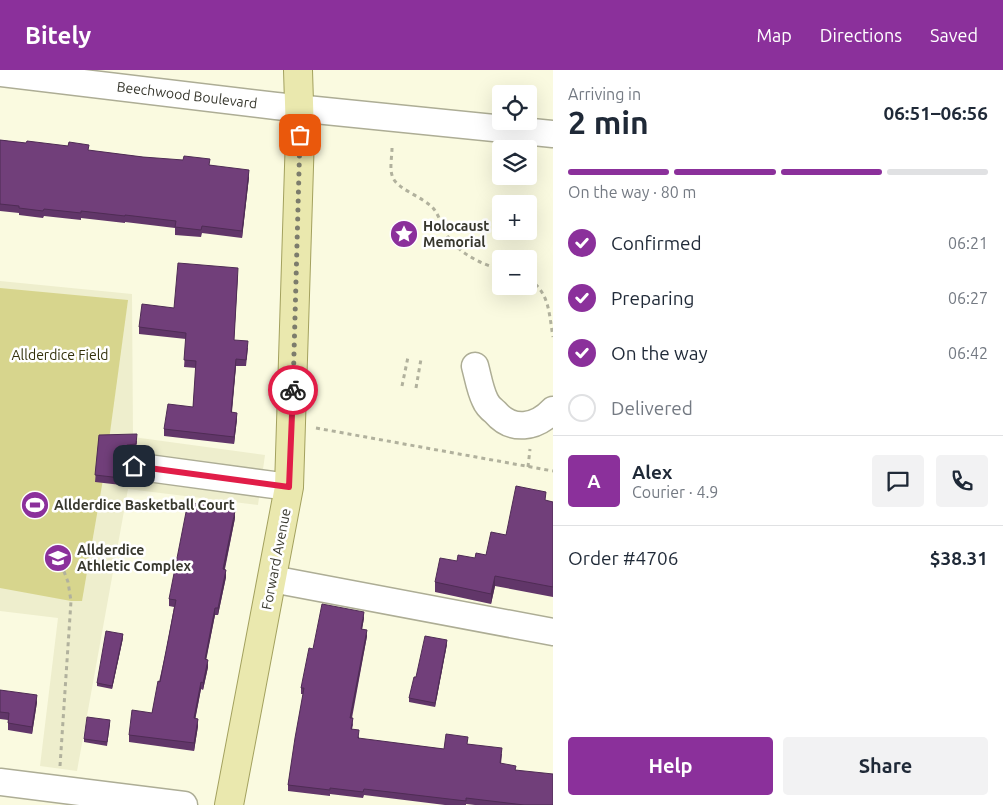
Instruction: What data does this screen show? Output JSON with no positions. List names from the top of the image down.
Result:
{
  "streets": {
    "main road": ["Forward Avenue"],
    "street": ["Beechwood Boulevard"]
  },
  "crossings": [
    ["Beechwood Boulevard", "Forward Avenue"]
  ],
  "parks": ["Allderdice Field"],
  "places": {
    "place": ["Holocaust Memorial"],
    "sports": ["Allderdice Basketball Court"],
    "school or university": ["Allderdice Athletic Complex"]
  },
  "page": {
    "header": "Bitely",
    "nav": ["Map", "Directions", "Saved"],
    "heading": ["2 min", "Arriving in", "06:51–06:56"],
    "panel": [
      "Alex",
      "Courier · 4.9",
      "Order #4706",
      "$38.31"
    ],
    "map_buttons": ["+", "−"],
    "bar": "On the way · 80 m",
    "list": [
      ["Confirmed", "06:21"],
      ["Preparing", "06:27"],
      ["On the way", "06:42"],
      "Delivered"
    ],
    "round": "A",
    "buttons": ["Help", "Share"]
  }
}
